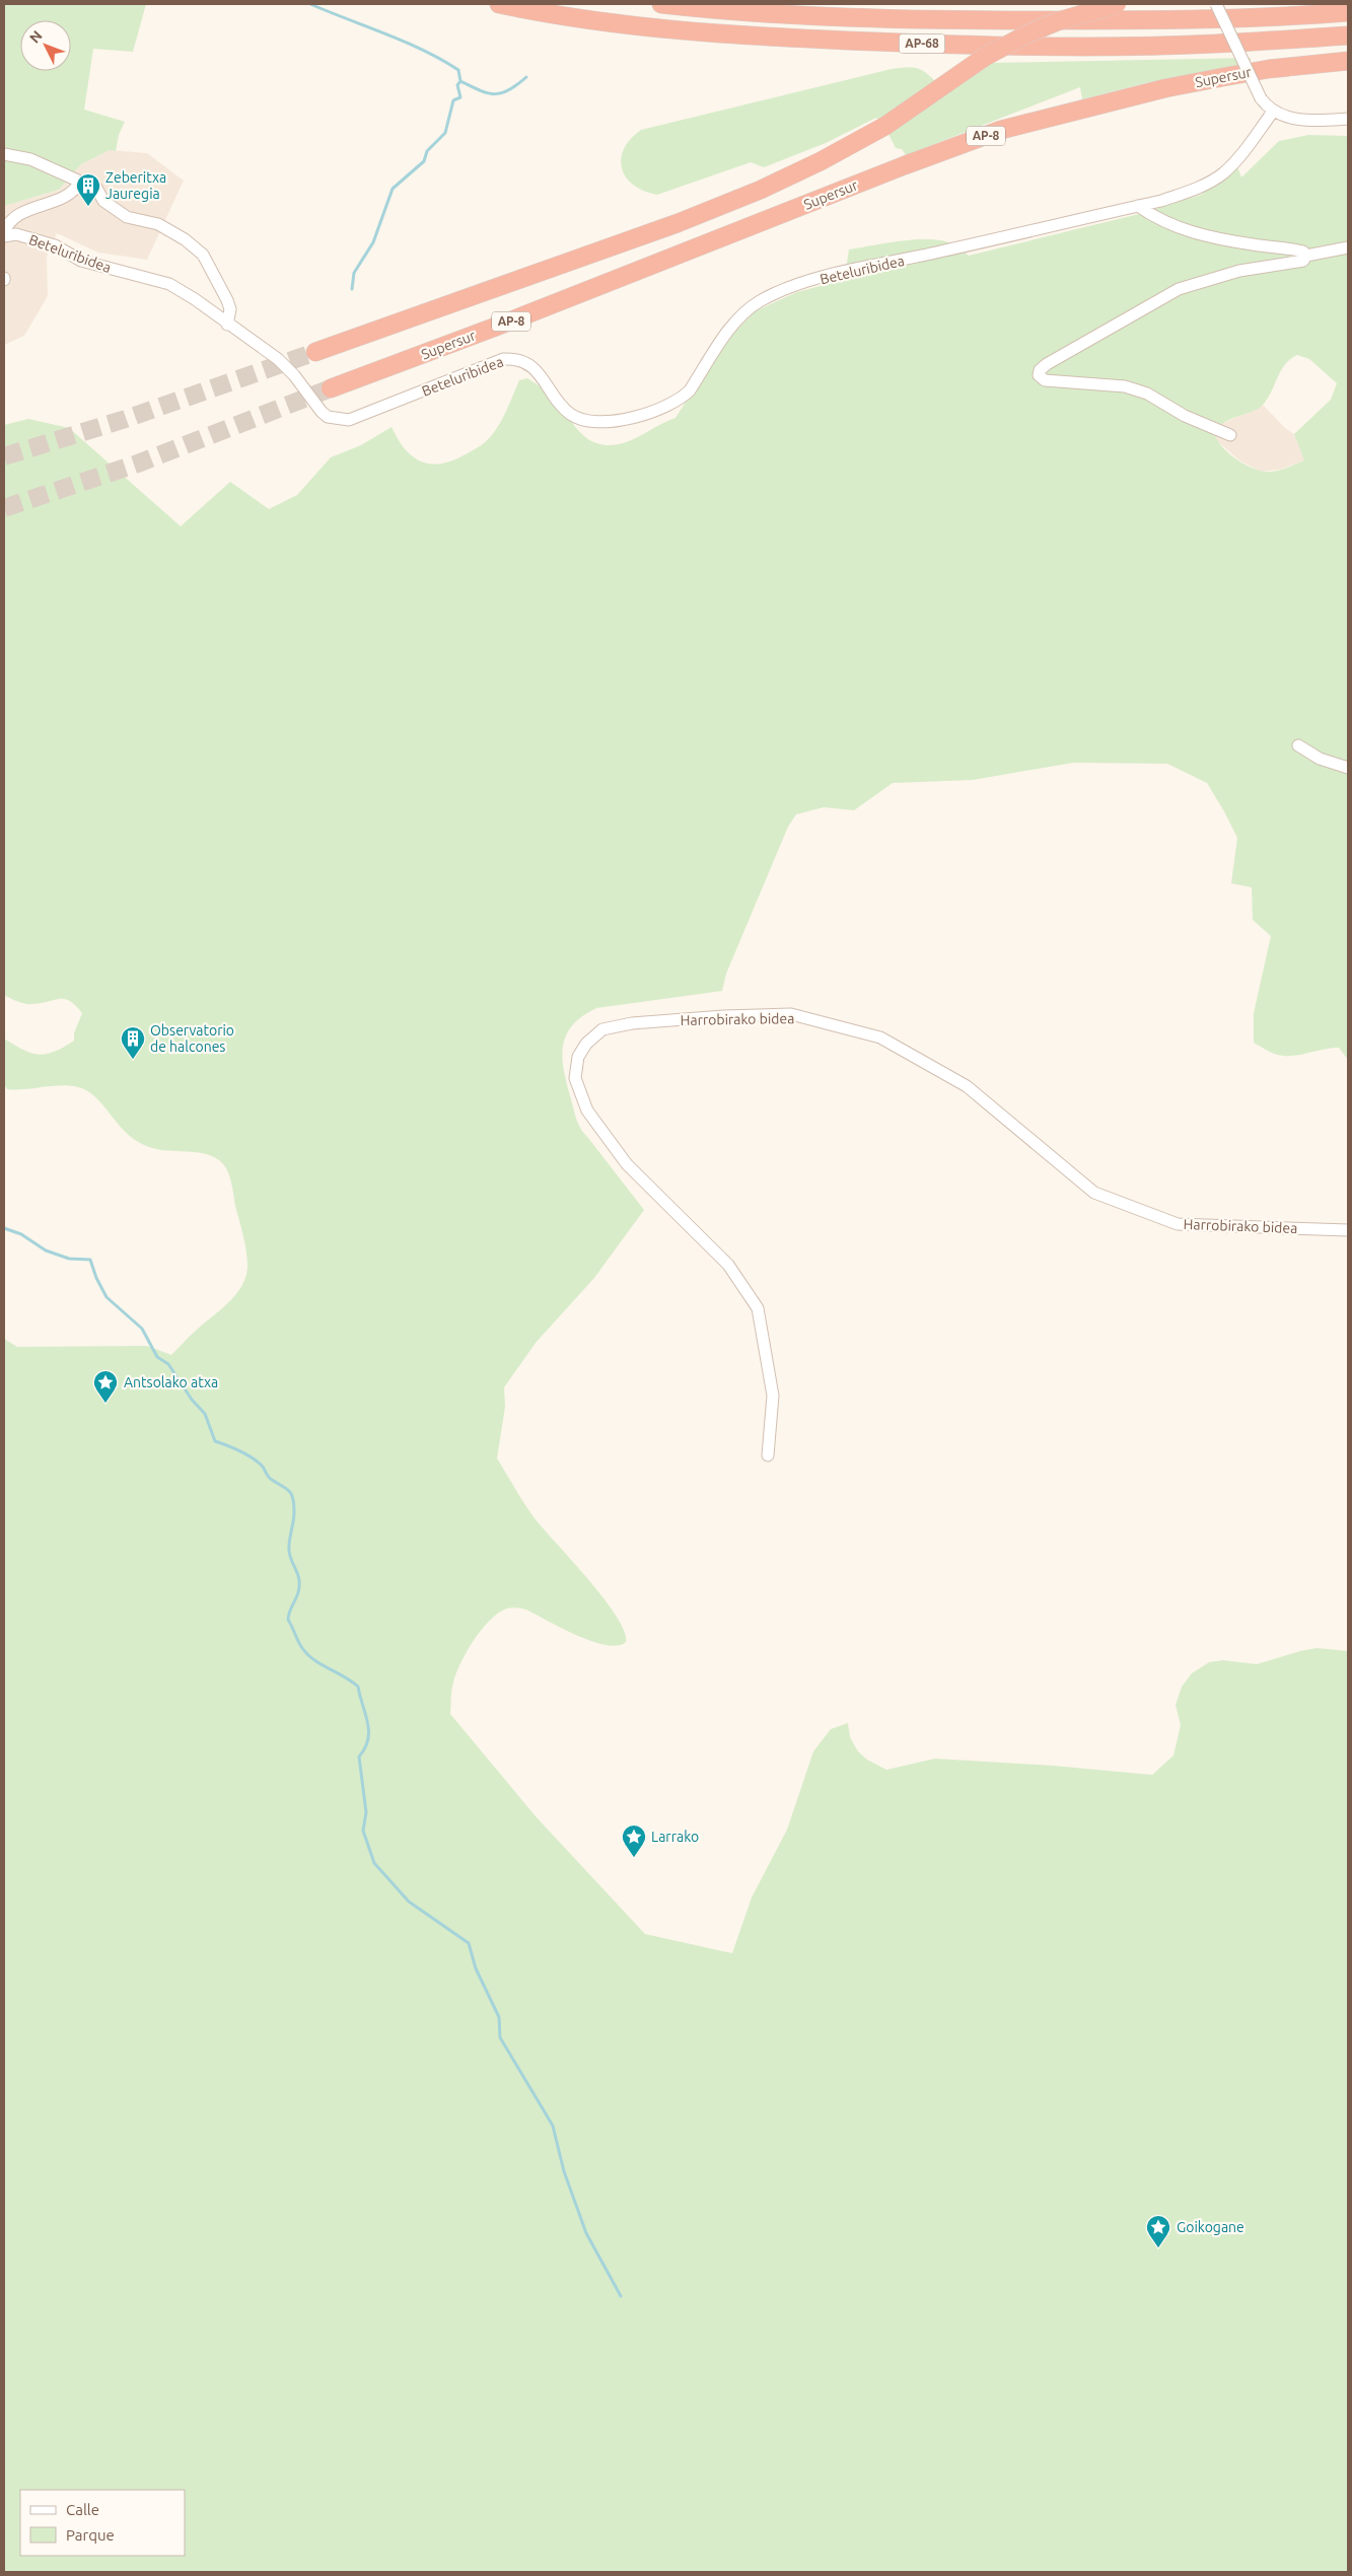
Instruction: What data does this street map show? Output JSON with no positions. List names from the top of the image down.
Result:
{
  "streets": {
    "highway": ["AP-68", "Supersur", "AP-8"],
    "street": ["Beteluribidea", "Harrobirako bidea"]
  },
  "places": {
    "building": ["Zeberitxa Jauregia", "Observatorio de halcones"],
    "place": ["Antsolako atxa", "Larrako", "Goikogane"]
  },
  "legend": ["Calle", "Parque"],
  "north": "top left"
}
